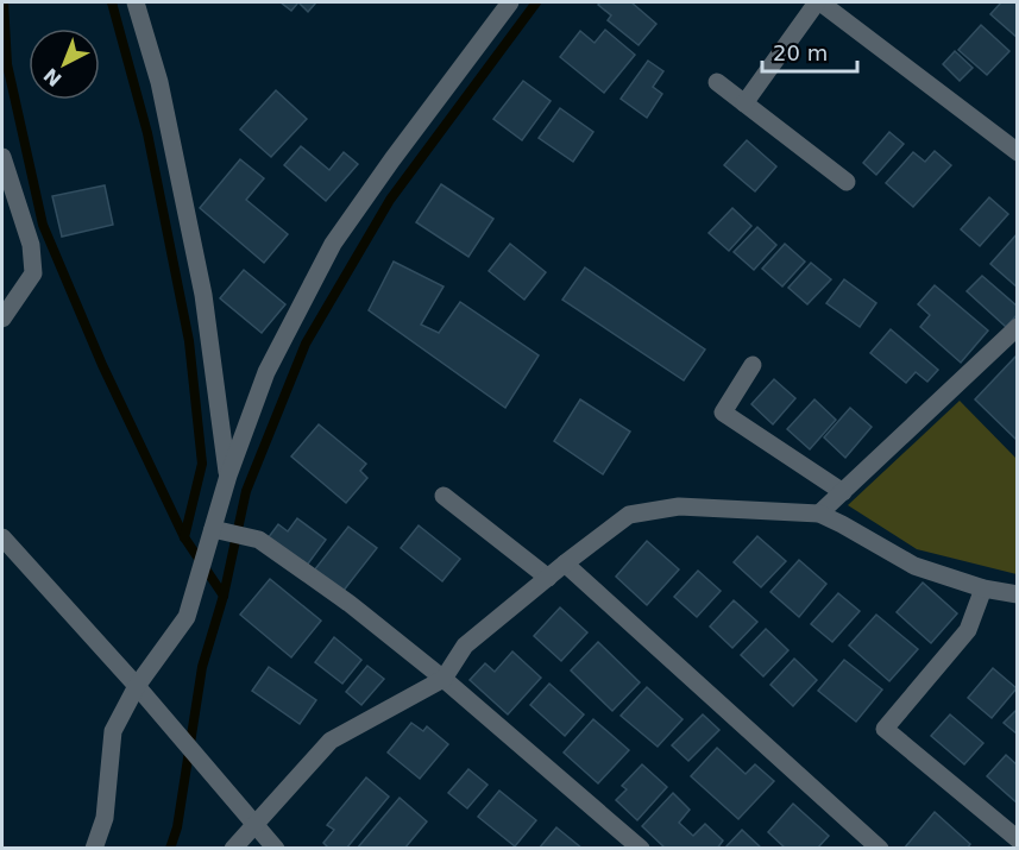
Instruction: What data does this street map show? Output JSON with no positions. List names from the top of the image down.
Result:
{
  "scale_bar": "20 m",
  "north": "bottom left"
}
